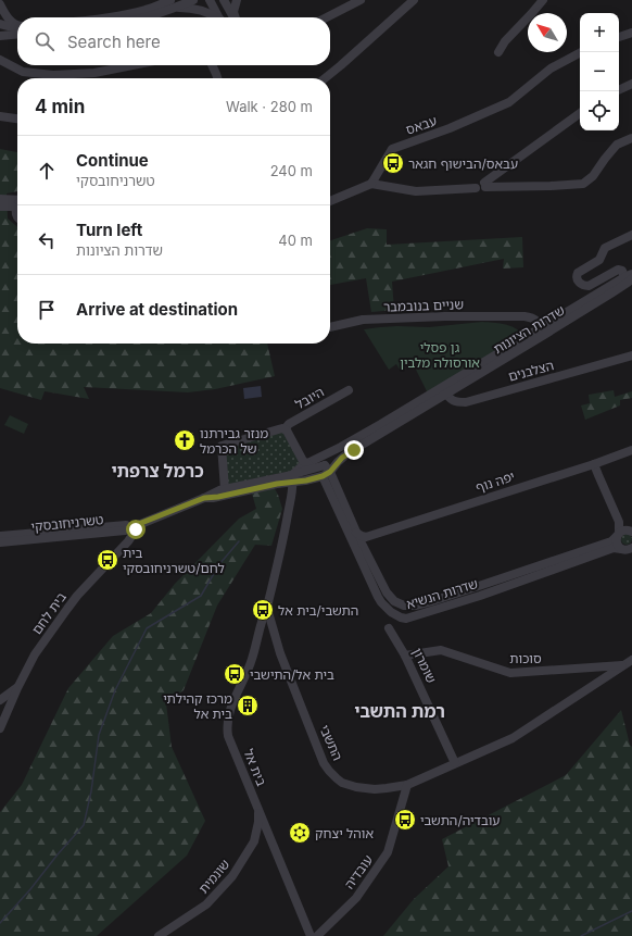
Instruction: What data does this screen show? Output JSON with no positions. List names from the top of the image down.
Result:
{
  "streets": {
    "street": [
      "עבאס",
      "שניים בנובמבר",
      "שדרות הציונות",
      "הצלבנים",
      "היובל",
      "יפה נוף",
      "טשרניחובסקי",
      "שדרות הנשיא",
      "בית לחם",
      "סוכות",
      "שומרון",
      "התשבי",
      "בית אל",
      "עובדיה",
      "שונמית"
    ]
  },
  "crossings": [
    ["שניים בנובמבר", "שדרות הציונות"],
    ["שדרות הציונות", "הצלבנים"],
    ["שדרות הציונות", "טשרניחובסקי"],
    ["שדרות הציונות", "שדרות הנשיא"],
    ["טשרניחובסקי", "שדרות הנשיא"],
    ["טשרניחובסקי", "בית לחם"],
    ["טשרניחובסקי", "התשבי"],
    ["סוכות", "שומרון"],
    ["סוכות", "התשבי"],
    ["שומרון", "התשבי"],
    ["התשבי", "בית אל"],
    ["התשבי", "עובדיה"],
    ["בית אל", "שונמית"]
  ],
  "districts": ["כרמל צרפתי", "רמת התשבי"],
  "parks": ["גן פסלי אורסולה מלבין"],
  "places": {
    "bus stop": [
      "עבאס/הבישוף חגאר",
      "בית לחם/טשרניחובסקי",
      "התשבי/בית אל",
      "בית אל/התישבי",
      "עובדיה/התשבי"
    ],
    "church": ["מנזר גבירתנו של הכרמל"],
    "building": ["מרכז קהילתי בית אל"],
    "synagogue": ["אוהל יצחק"]
  },
  "north": "top left",
  "page": {
    "map_buttons": ["+", "−"],
    "search": "Search here",
    "heading": ["4 min", "Walk · 280 m"],
    "list": [
      ["Continue", "טשרניחובסקי", "240 m"],
      ["Turn left", "שדרות הציונות", "40 m"],
      "Arrive at destination"
    ]
  }
}
